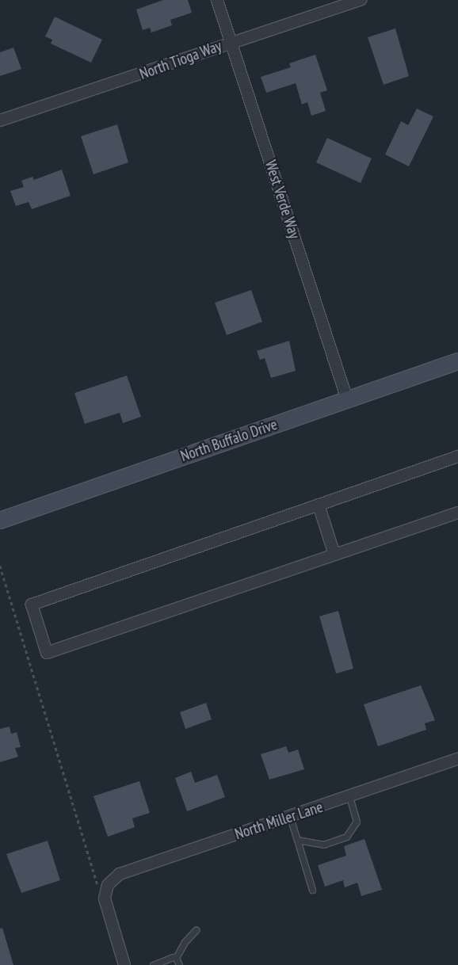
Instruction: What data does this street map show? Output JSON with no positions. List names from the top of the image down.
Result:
{
  "streets": {
    "street": [
      "North Tioga Way",
      "West Verde Way",
      "North Buffalo Drive",
      "North Miller Lane"
    ]
  },
  "crossings": [
    ["North Tioga Way", "West Verde Way"],
    ["West Verde Way", "North Buffalo Drive"]
  ]
}
